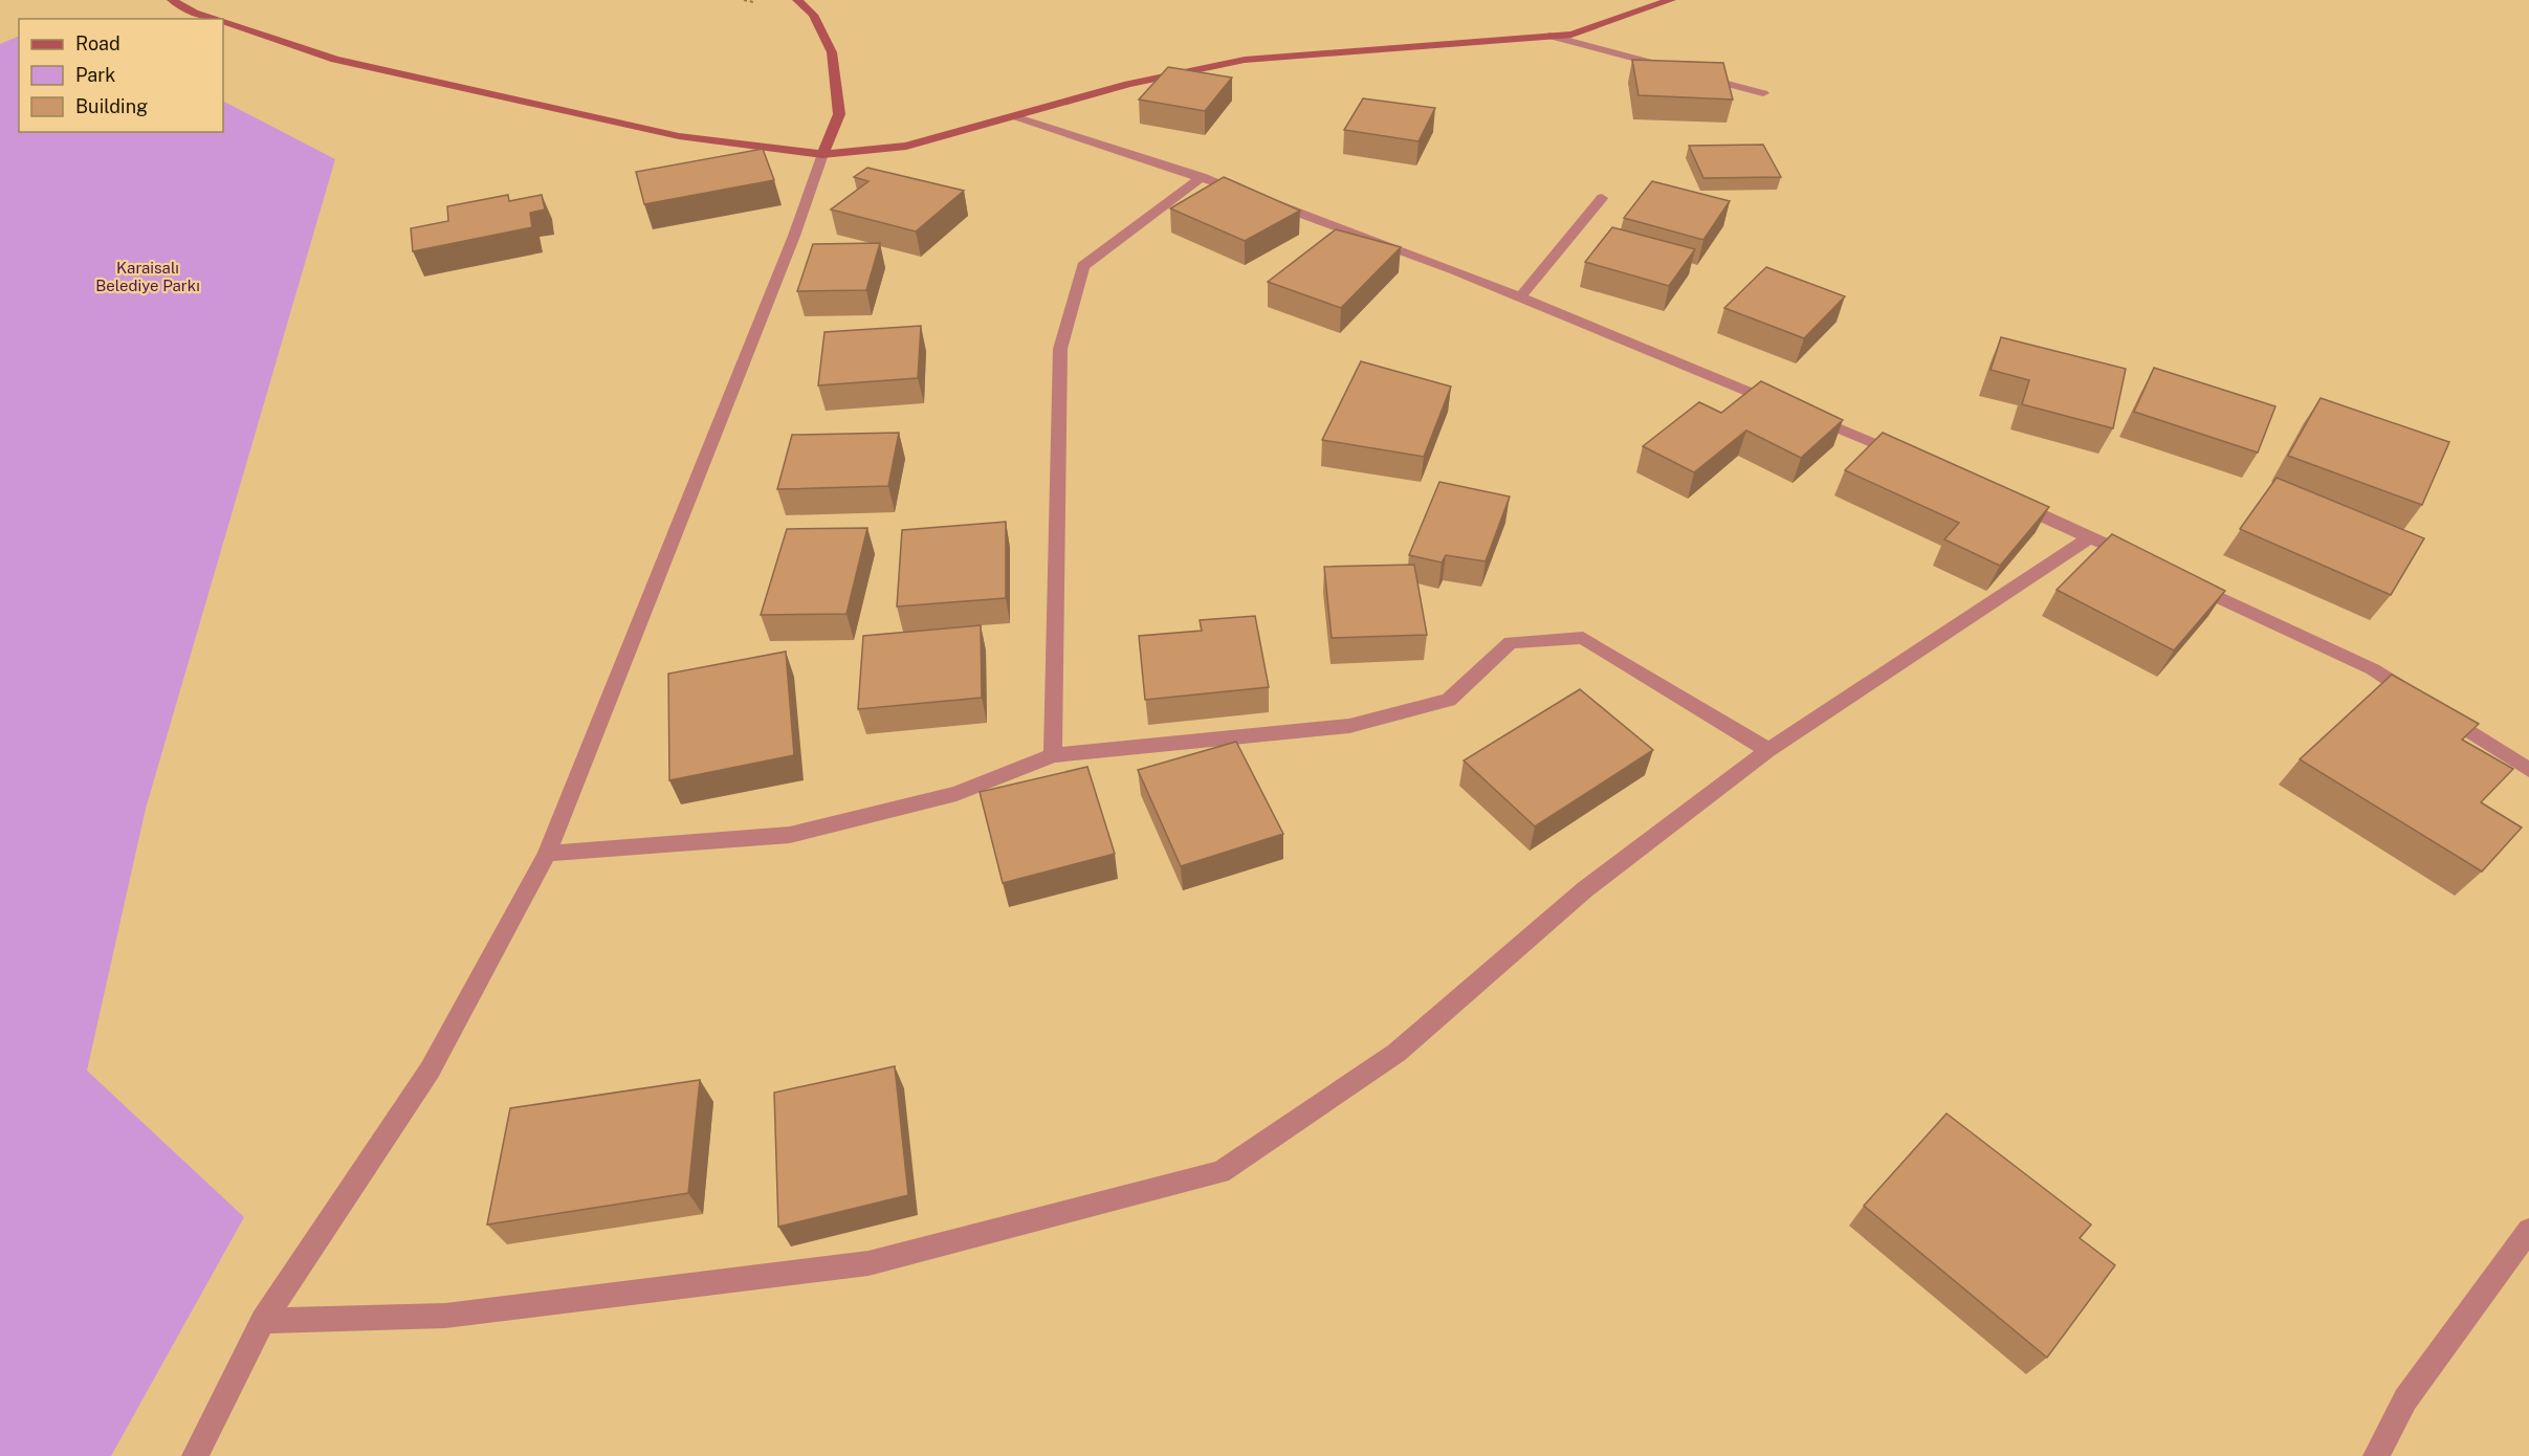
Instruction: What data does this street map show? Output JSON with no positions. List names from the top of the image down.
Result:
{
  "parks": ["Karaisalı Belediye Parkı"],
  "legend": ["Road", "Park", "Building"]
}
